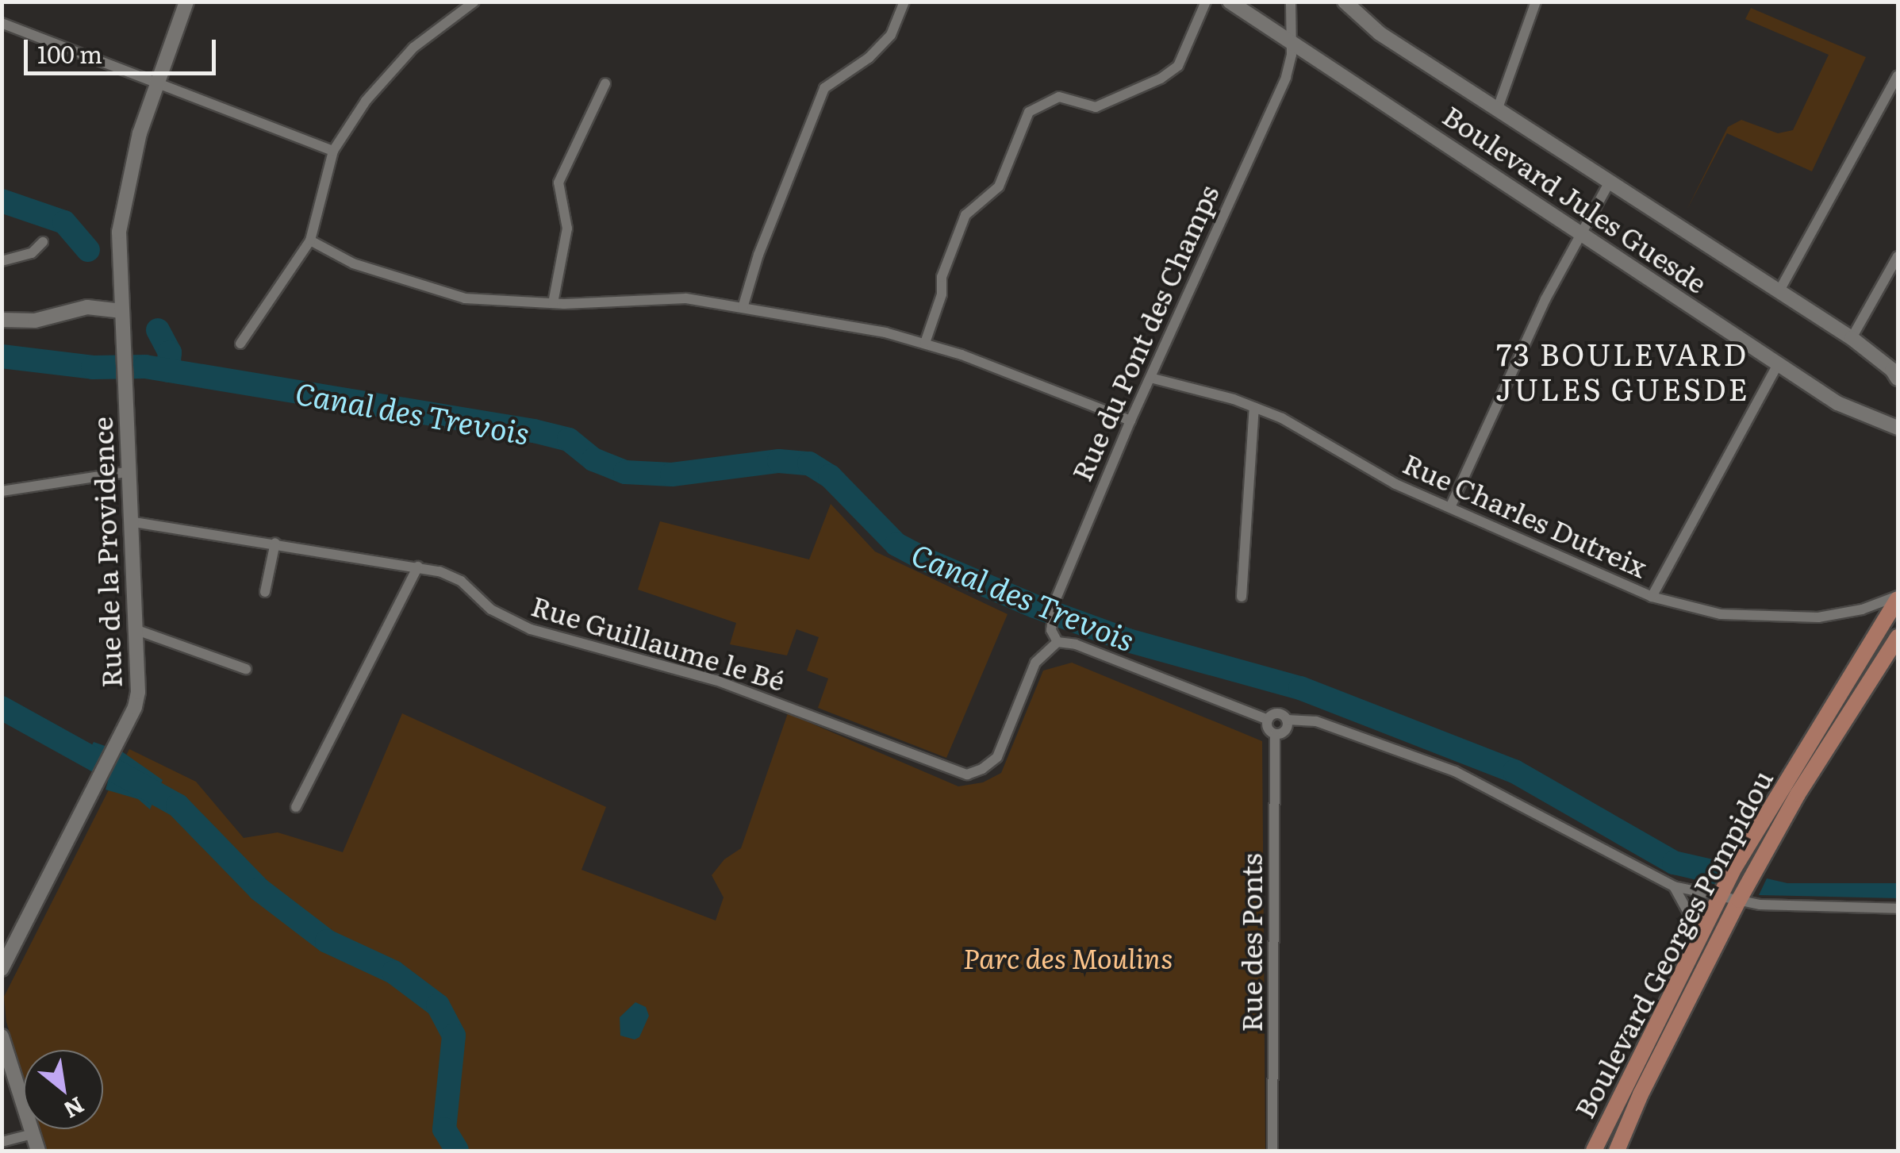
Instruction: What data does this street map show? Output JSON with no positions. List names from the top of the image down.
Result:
{
  "streets": {
    "main road": ["Boulevard Georges Pompidou"],
    "street": [
      "Boulevard Jules Guesde",
      "Rue du Pont des Champs",
      "Rue Charles Dutreix",
      "Rue de la Providence",
      "Rue Guillaume le Bé",
      "Rue des Ponts"
    ]
  },
  "crossings": [
    ["Boulevard Jules Guesde", "Rue du Pont des Champs"],
    ["Rue du Pont des Champs", "Rue Charles Dutreix"],
    ["Rue du Pont des Champs", "Rue Guillaume le Bé"],
    ["Rue Charles Dutreix", "Boulevard Georges Pompidou"],
    ["Rue de la Providence", "Rue Guillaume le Bé"]
  ],
  "districts": ["73 BOULEVARD JULES GUESDE"],
  "water": ["Canal des Trevois"],
  "parks": ["Parc des Moulins"],
  "scale_bar": "100 m",
  "north": "bottom right"
}
